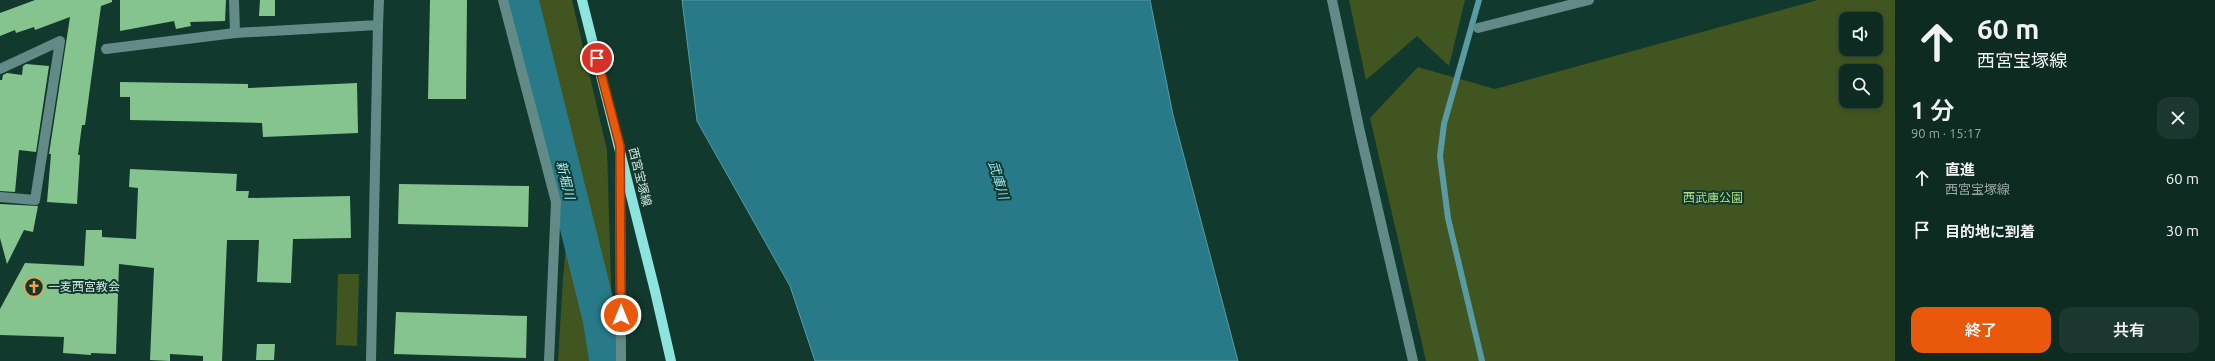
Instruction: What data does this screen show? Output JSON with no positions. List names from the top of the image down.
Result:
{
  "streets": {
    "main road": ["西宮宝塚線"]
  },
  "water": ["新堀川", "武庫川"],
  "parks": ["西武庫公園"],
  "places": {
    "church": ["一麦西宮教会"]
  },
  "page": {
    "turn": ["60 m", "西宮宝塚線"],
    "heading": ["1 分", "90 m · 15:17"],
    "list": [
      {
        "name": "直進",
        "note": "西宮宝塚線",
        "value": "60 m"
      },
      {
        "name": "目的地に到着",
        "value": "30 m"
      }
    ],
    "buttons": ["終了", "共有"]
  }
}
